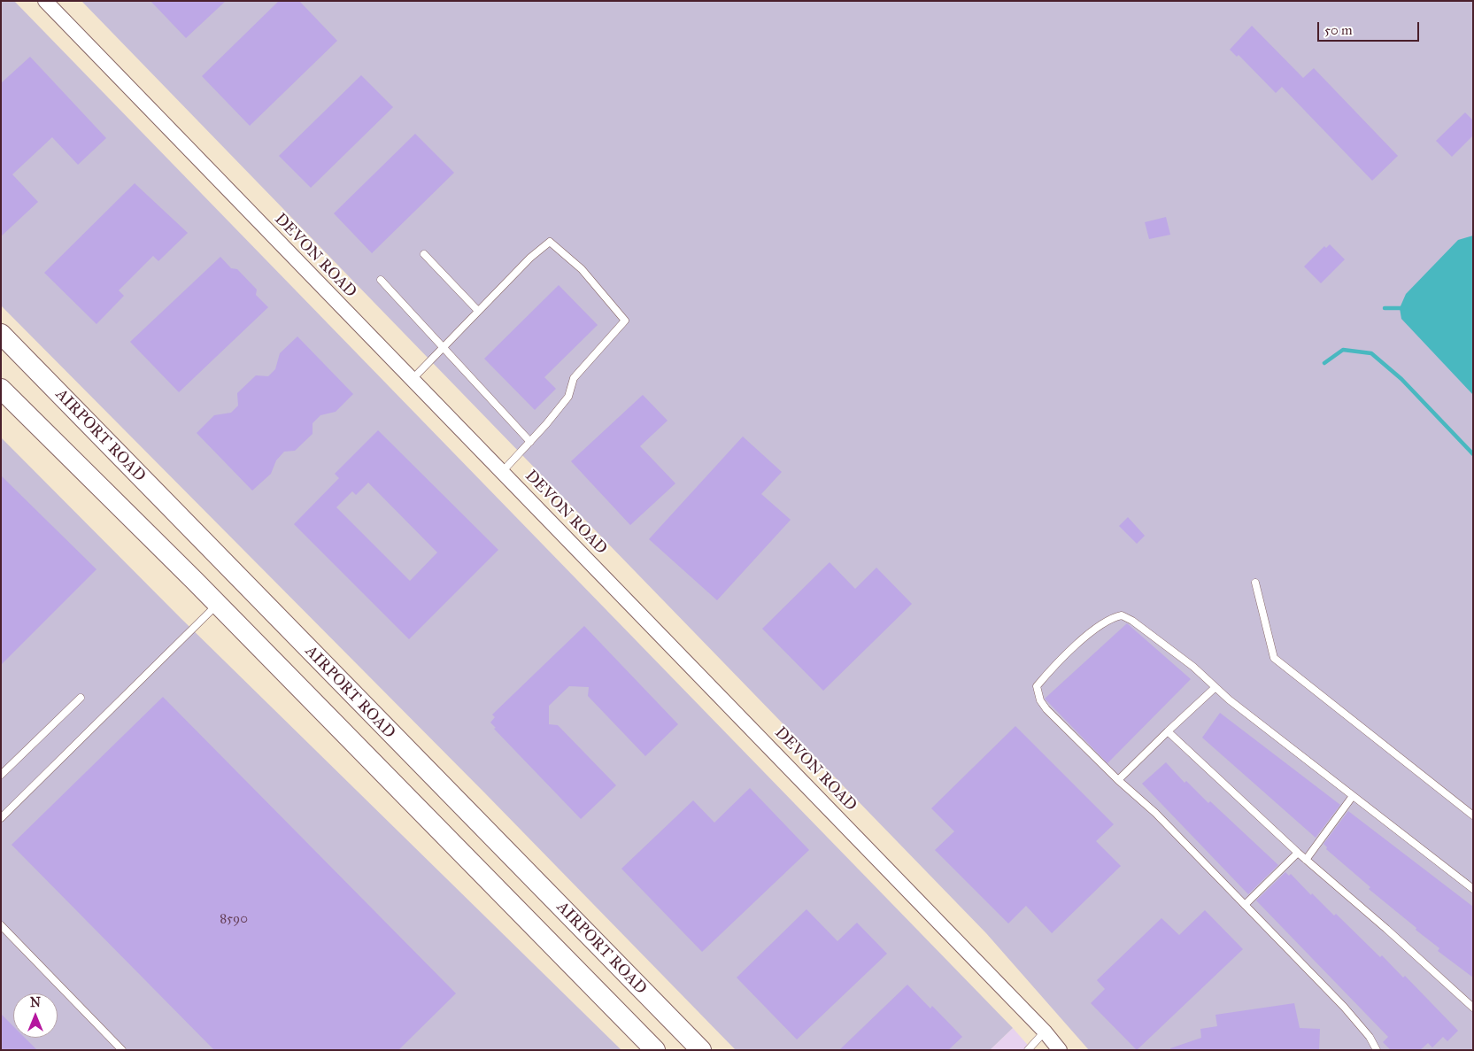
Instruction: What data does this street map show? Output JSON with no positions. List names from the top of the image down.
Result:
{
  "streets": {
    "main road": ["AIRPORT ROAD"],
    "street": ["DEVON ROAD"]
  },
  "house_numbers": ["8590"],
  "scale_bar": "50 m",
  "north": "top"
}
